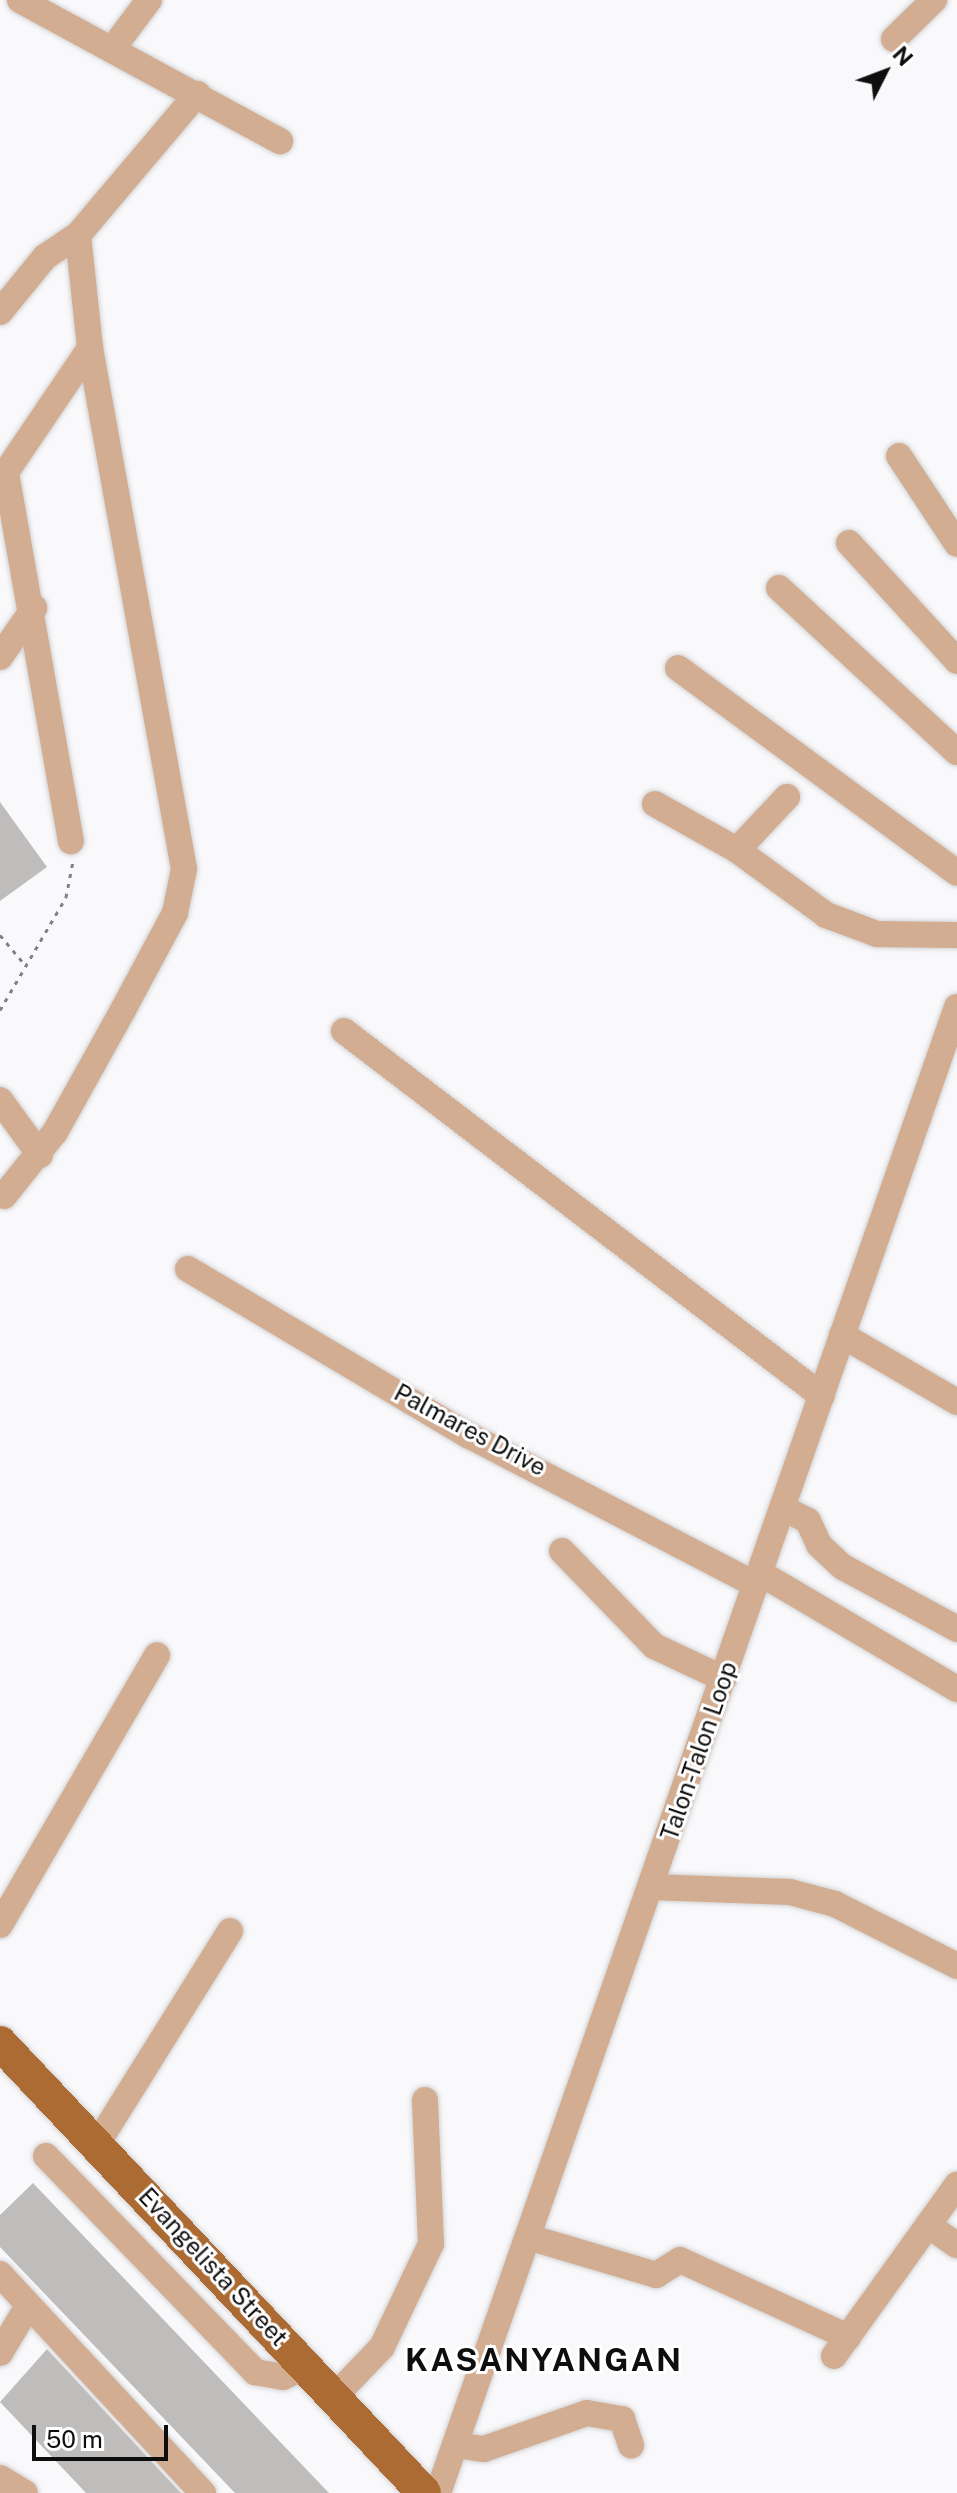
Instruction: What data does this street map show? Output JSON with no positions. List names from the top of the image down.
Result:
{
  "streets": {
    "main road": ["Evangelista Street"],
    "street": ["Palmares Drive", "Talon-Talon Loop"]
  },
  "crossings": [
    ["Palmares Drive", "Talon-Talon Loop"]
  ],
  "districts": ["KASANYANGAN"],
  "scale_bar": "50 m",
  "north": "top right"
}
